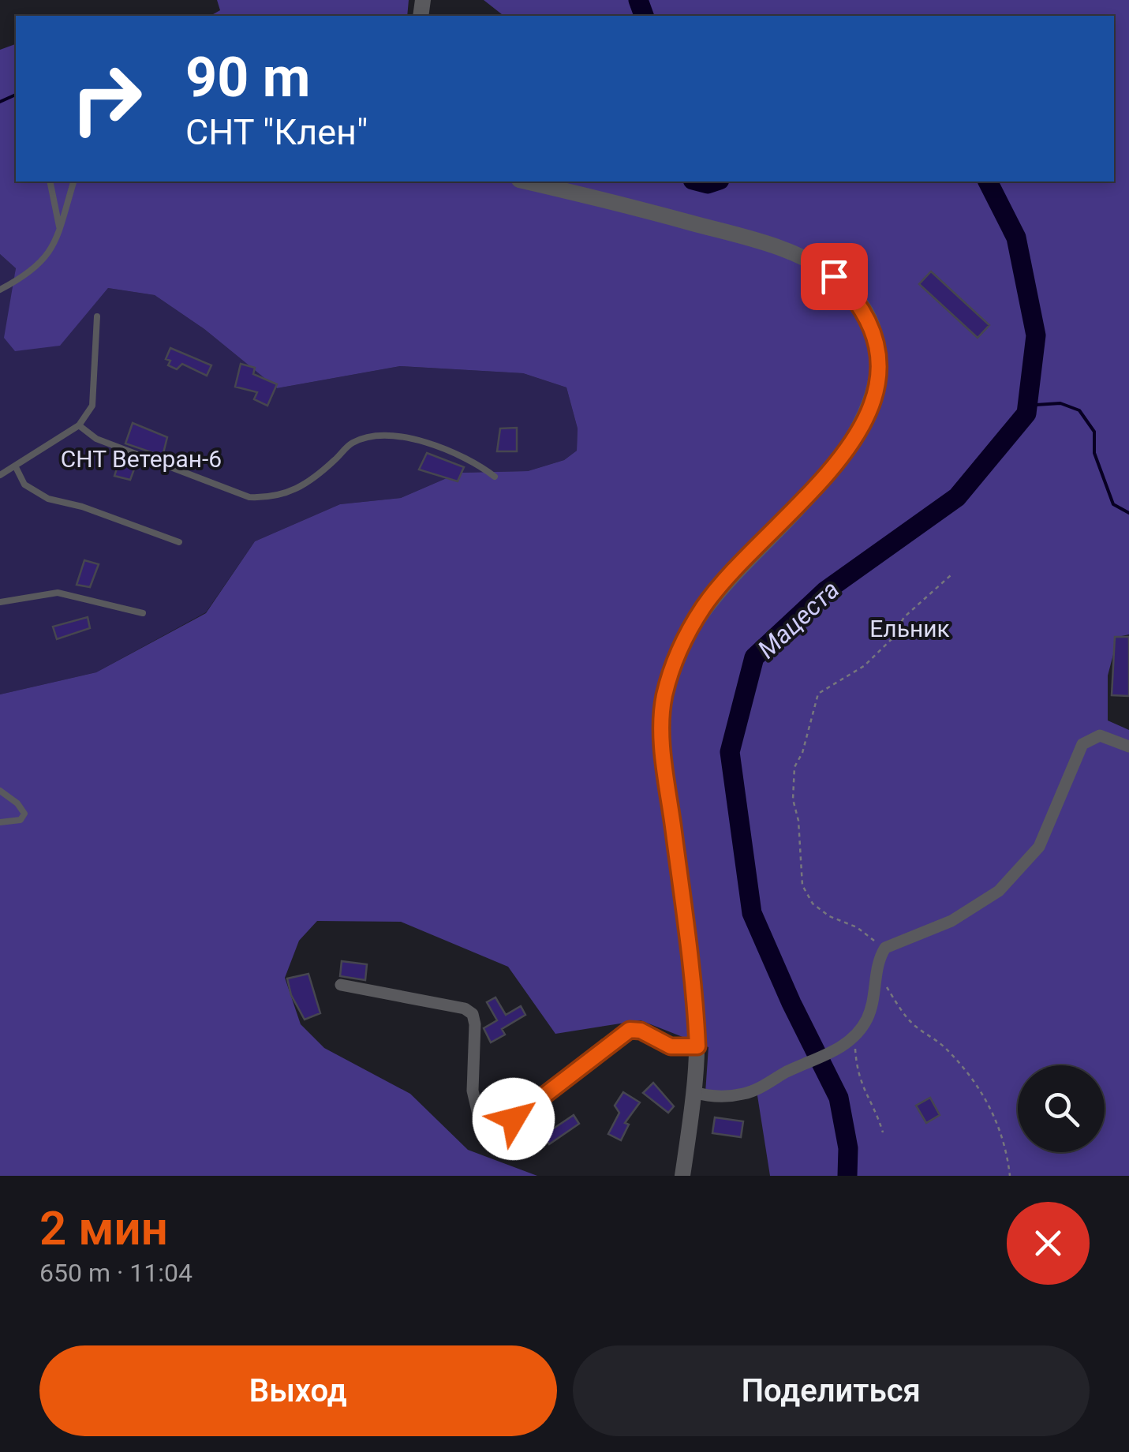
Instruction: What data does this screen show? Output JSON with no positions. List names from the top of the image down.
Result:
{
  "water": ["Мацеста"],
  "parks": ["СНТ Ветеран-6", "Ельник"],
  "page": {
    "turn": ["90 m", "СНТ \"Клен\""],
    "heading": ["2 мин", "650 m · 11:04"],
    "buttons": ["Выход", "Поделиться"]
  }
}
